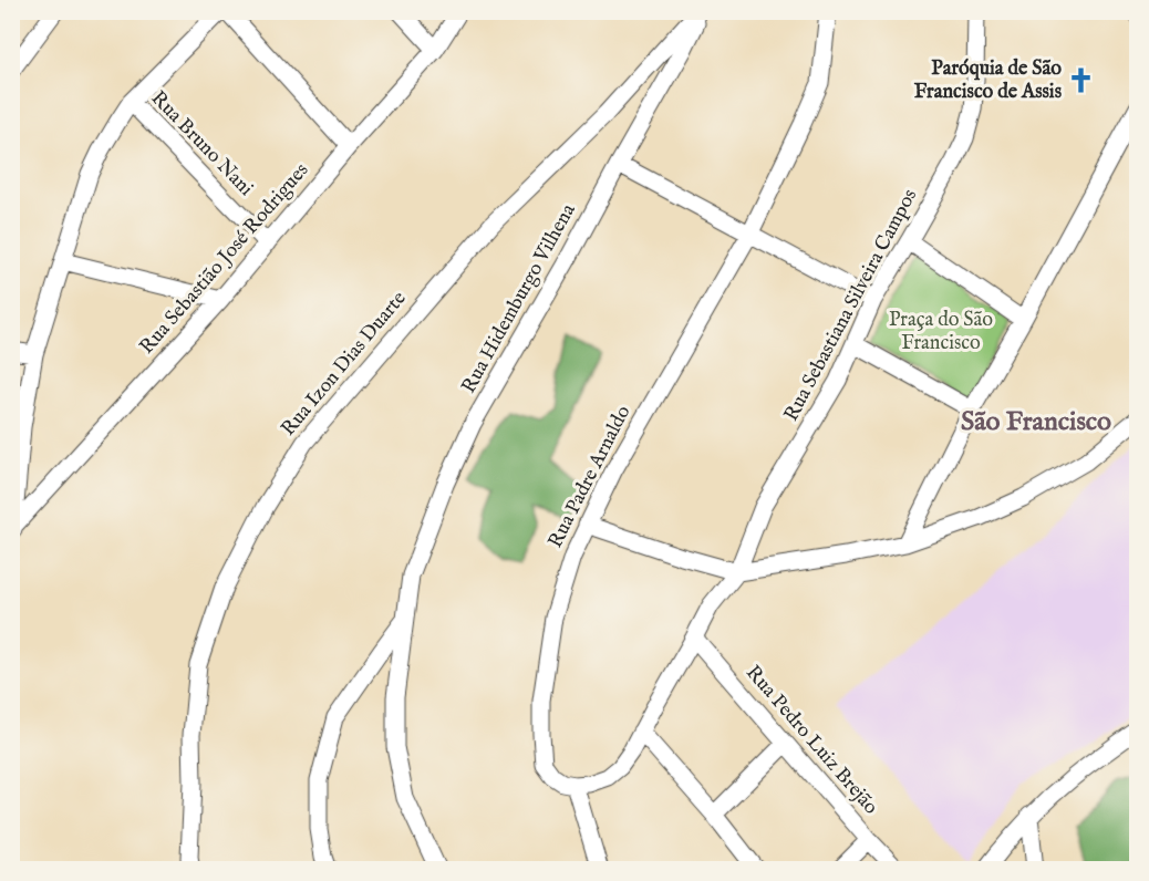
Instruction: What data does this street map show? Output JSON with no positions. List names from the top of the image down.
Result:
{
  "streets": {
    "street": [
      "Rua Bruno Nani",
      "Rua Sebastião José Rodrigues",
      "Rua Hidemburgo Vilhena",
      "Rua Sebastiana Silveira Campos",
      "Rua Izon Dias Duarte",
      "Rua Padre Arnaldo",
      "Rua Pedro Luiz Brejão"
    ]
  },
  "crossings": [
    ["Rua Bruno Nani", "Rua Sebastião José Rodrigues"],
    ["Rua Hidemburgo Vilhena", "Rua Izon Dias Duarte"]
  ],
  "districts": ["São Francisco"],
  "parks": ["Praça do São Francisco"],
  "places": {
    "church": ["Paróquia de São Francisco de Assis"]
  }
}
